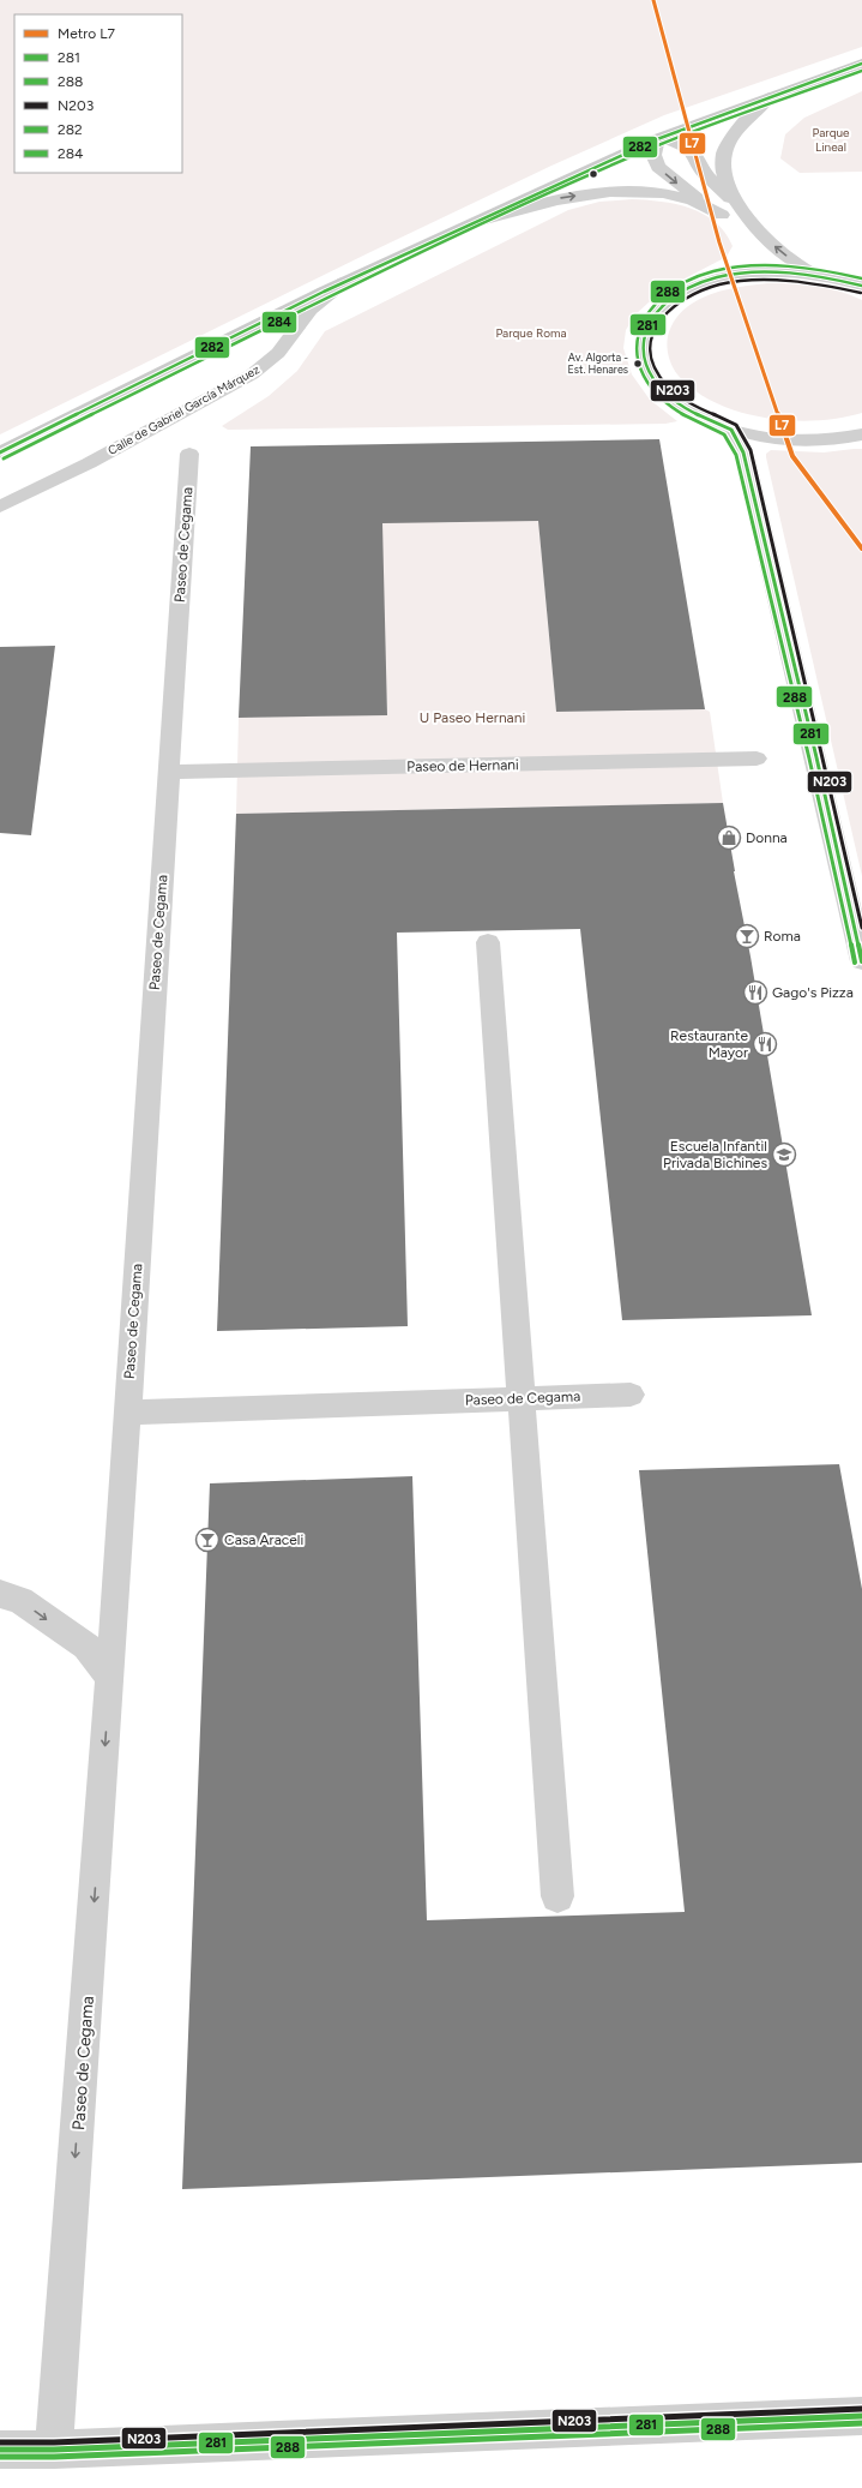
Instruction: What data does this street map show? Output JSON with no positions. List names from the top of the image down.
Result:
{
  "streets": {
    "street": ["Calle de Gabriel García Márquez", "Paseo de Cegama", "Paseo de Hernani"]
  },
  "crossings": [
    ["Paseo de Cegama", "Paseo de Hernani"]
  ],
  "parks": ["Parque Lineal", "Parque Roma", "U Paseo Hernani"],
  "places": {
    "other": ["Av. Algorta - Est. Henares"],
    "shop": ["Donna"],
    "bar": ["Roma", "Casa Araceli"],
    "restaurant": ["Gago's Pizza", "Restaurante Mayor"],
    "school or university": ["Escuela Infantil Privada Bichines"]
  },
  "lines": [
    "metro line L7",
    "transit line 282",
    "transit line 284",
    "transit line 288",
    "transit line 281",
    "transit line N203"
  ],
  "legend": [
    "Metro L7",
    "281",
    "288",
    "N203",
    "282",
    "284"
  ]
}
